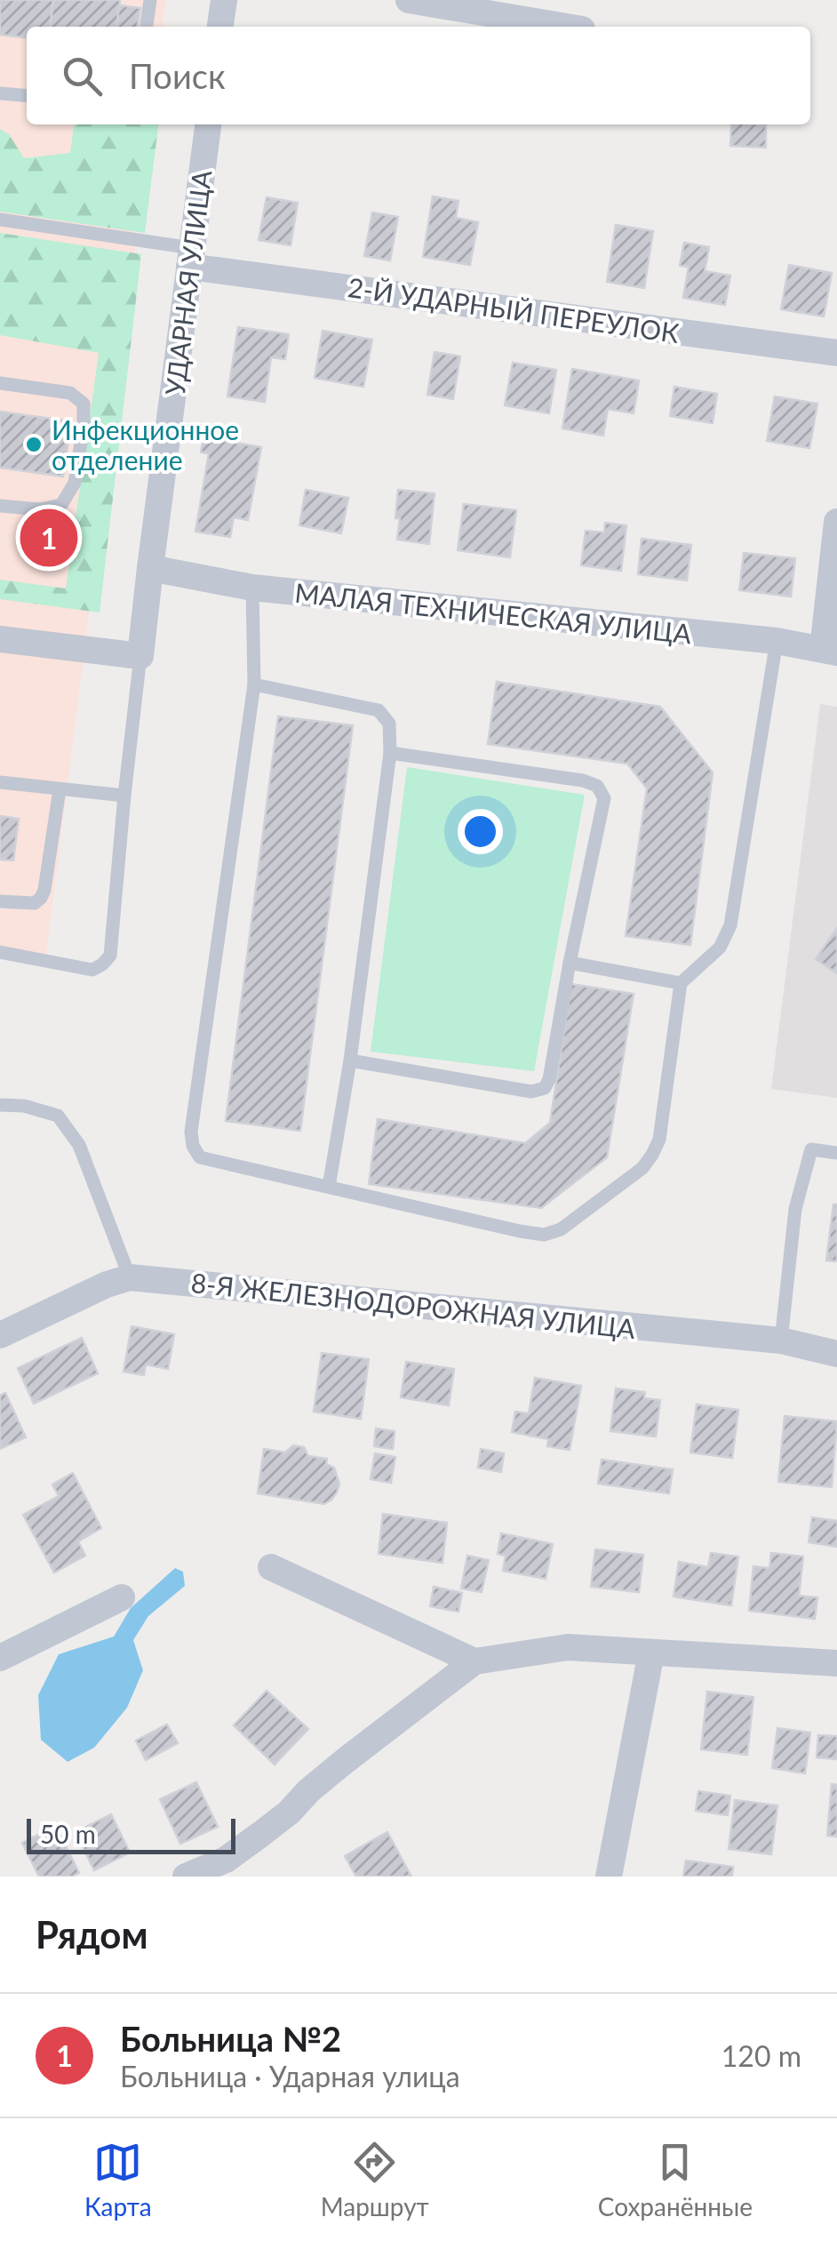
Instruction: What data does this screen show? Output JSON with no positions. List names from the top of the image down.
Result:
{
  "streets": {
    "street": [
      "УДАРНАЯ УЛИЦА",
      "2-Й УДАРНЫЙ ПЕРЕУЛОК",
      "МАЛАЯ ТЕХНИЧЕСКАЯ УЛИЦА",
      "8-Я ЖЕЛЕЗНОДОРОЖНАЯ УЛИЦА"
    ]
  },
  "crossings": [
    ["УДАРНАЯ УЛИЦА", "2-Й УДАРНЫЙ ПЕРЕУЛОК"],
    ["УДАРНАЯ УЛИЦА", "МАЛАЯ ТЕХНИЧЕСКАЯ УЛИЦА"]
  ],
  "places": ["Инфекционное отделение"],
  "scale_bar": "50 m",
  "page": {
    "search": "Поиск",
    "pins": "1",
    "scale": "50 m",
    "heading": "Рядом",
    "list": [
      {
        "mark": "1",
        "name": "Больница №2",
        "note": "Больница · Ударная улица",
        "value": "120 m"
      }
    ],
    "nav": ["Карта", "Маршрут", "Сохранённые"]
  }
}
